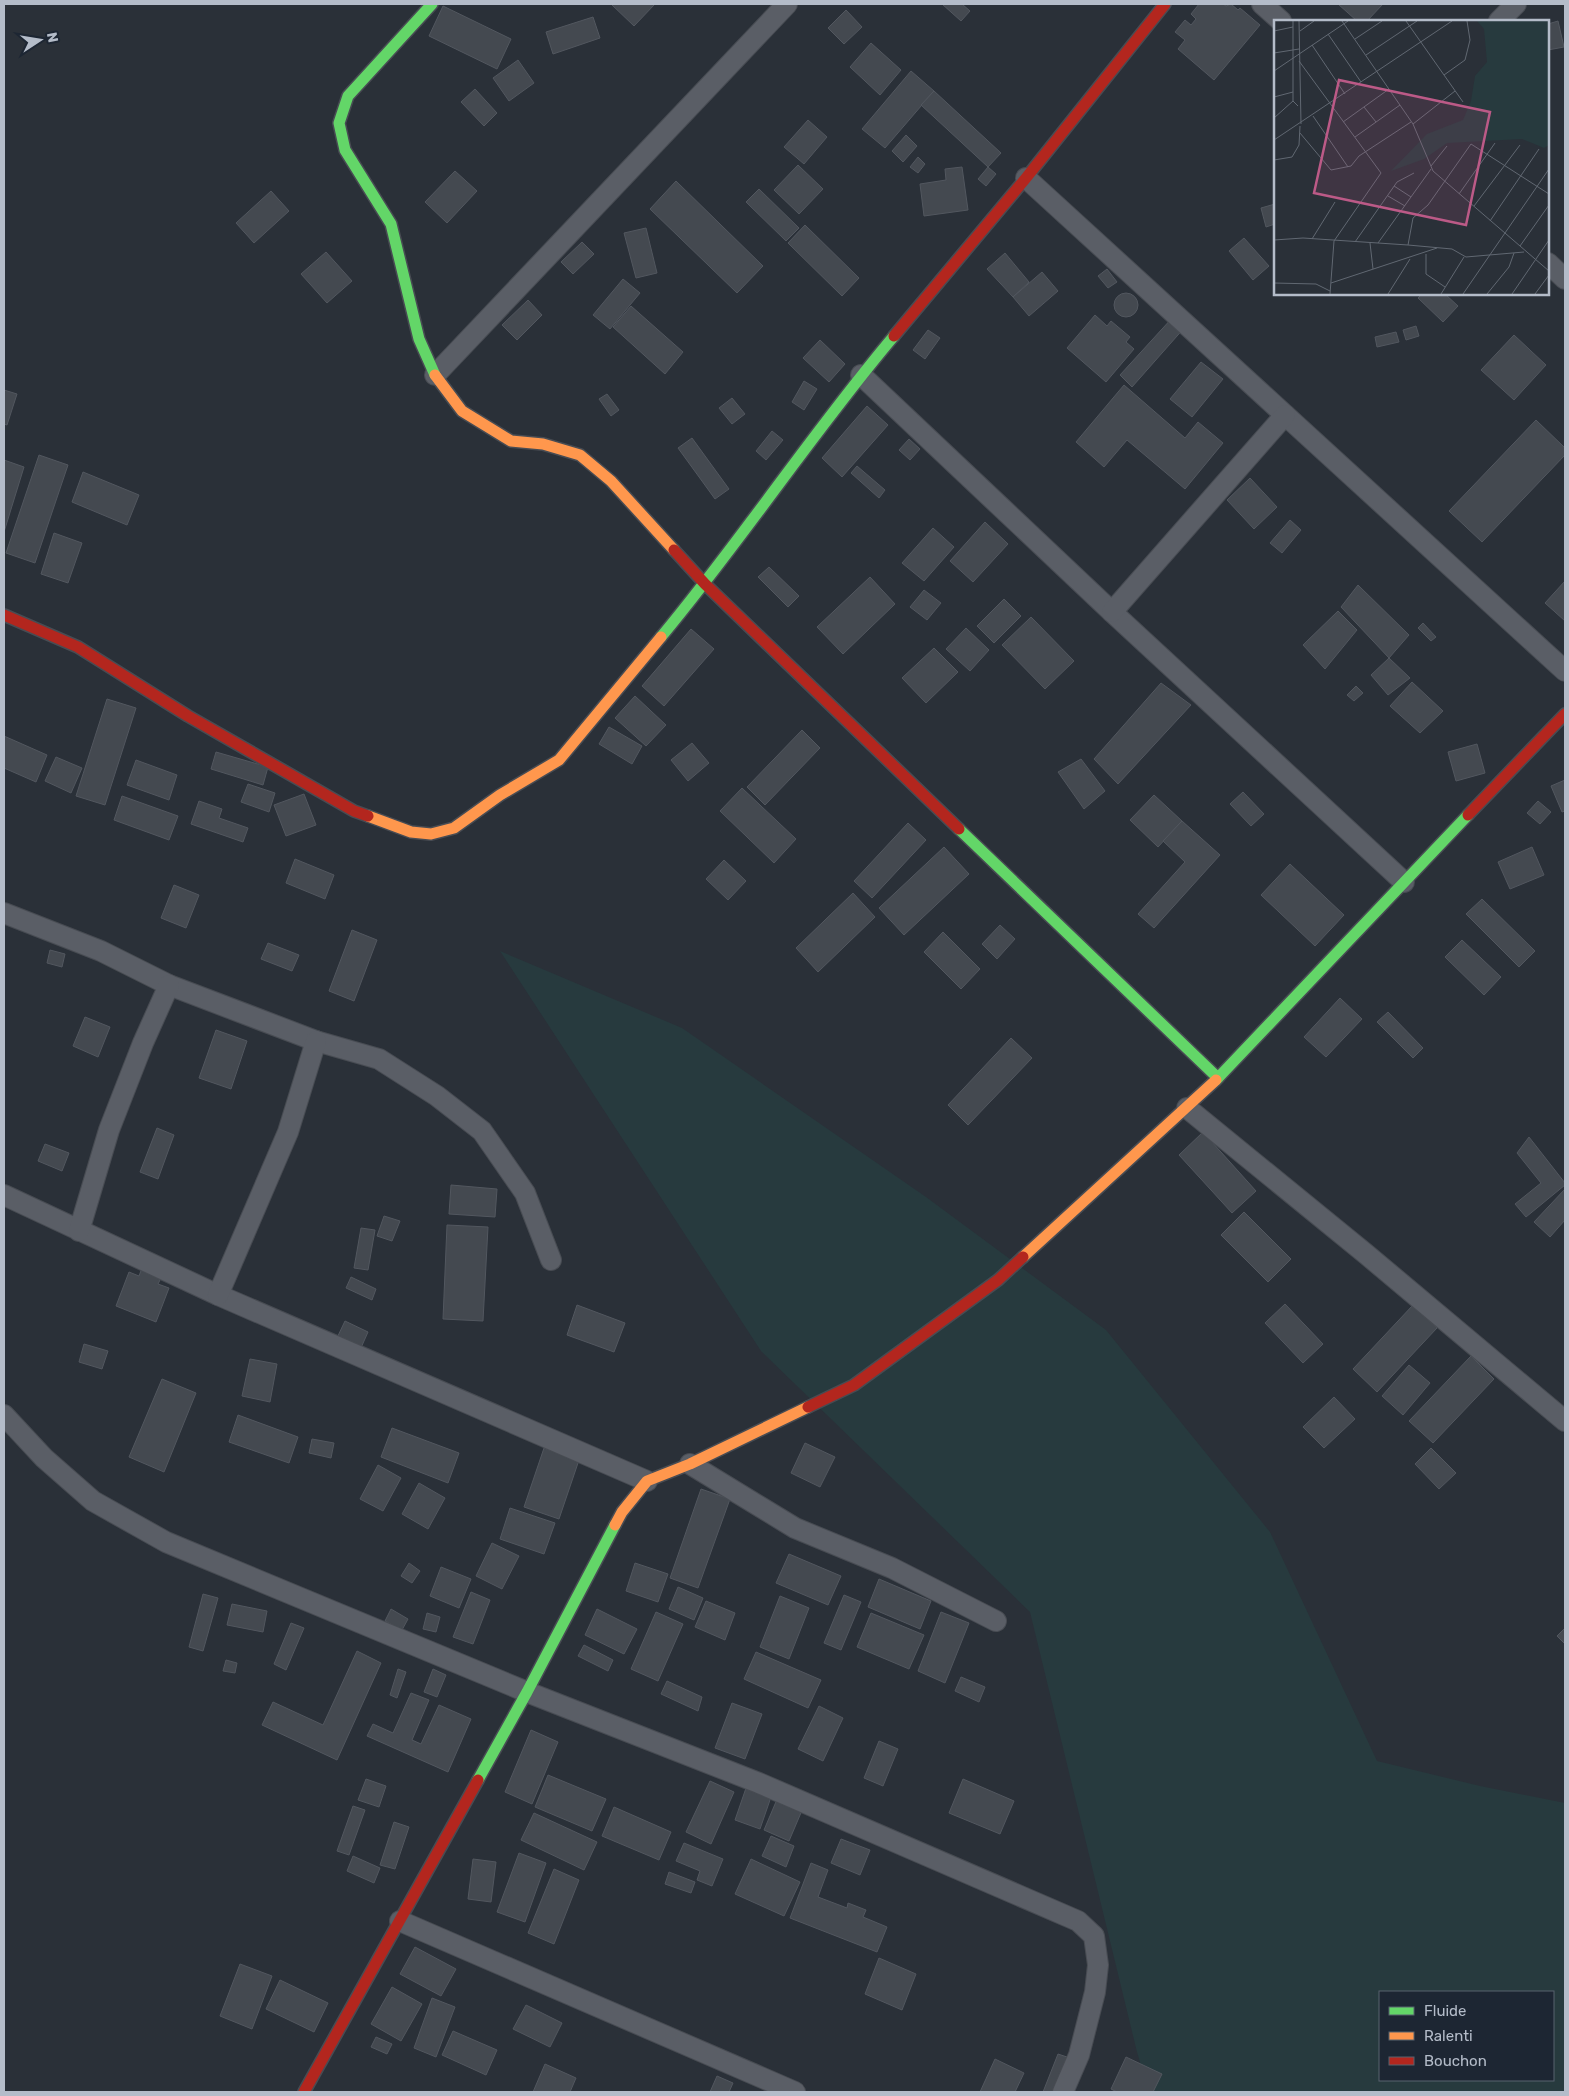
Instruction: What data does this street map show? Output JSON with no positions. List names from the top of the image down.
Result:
{
  "legend": ["Fluide", "Ralenti", "Bouchon"],
  "north": "right"
}
